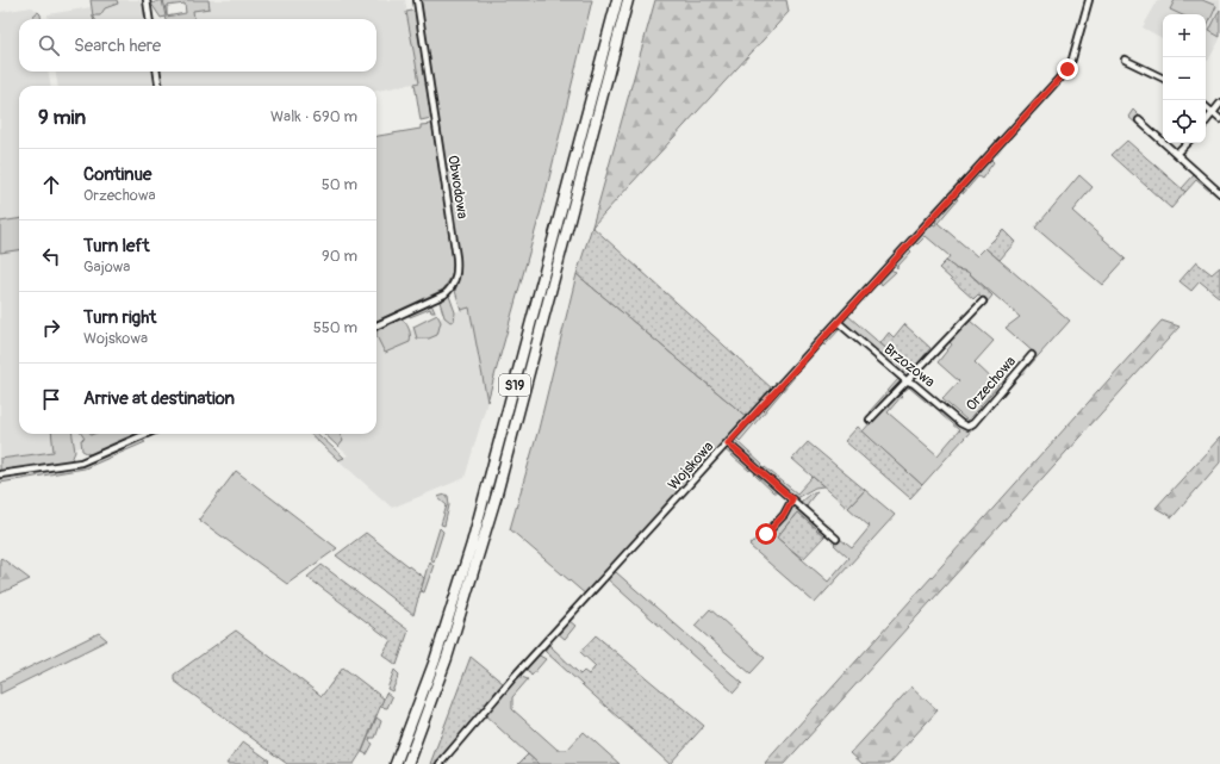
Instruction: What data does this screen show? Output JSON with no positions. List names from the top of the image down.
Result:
{
  "streets": {
    "highway": ["S19"],
    "street": [
      "Obwodowa",
      "Brzozowa",
      "Orzechowa",
      "Wojskowa"
    ]
  },
  "crossings": [
    ["Brzozowa", "Orzechowa"],
    ["Brzozowa", "Wojskowa"]
  ],
  "page": {
    "map_buttons": ["+", "−"],
    "search": "Search here",
    "heading": ["9 min", "Walk · 690 m"],
    "list": [
      ["Continue", "Orzechowa", "50 m"],
      ["Turn left", "Gajowa", "90 m"],
      ["Turn right", "Wojskowa", "550 m"],
      "Arrive at destination"
    ]
  }
}
